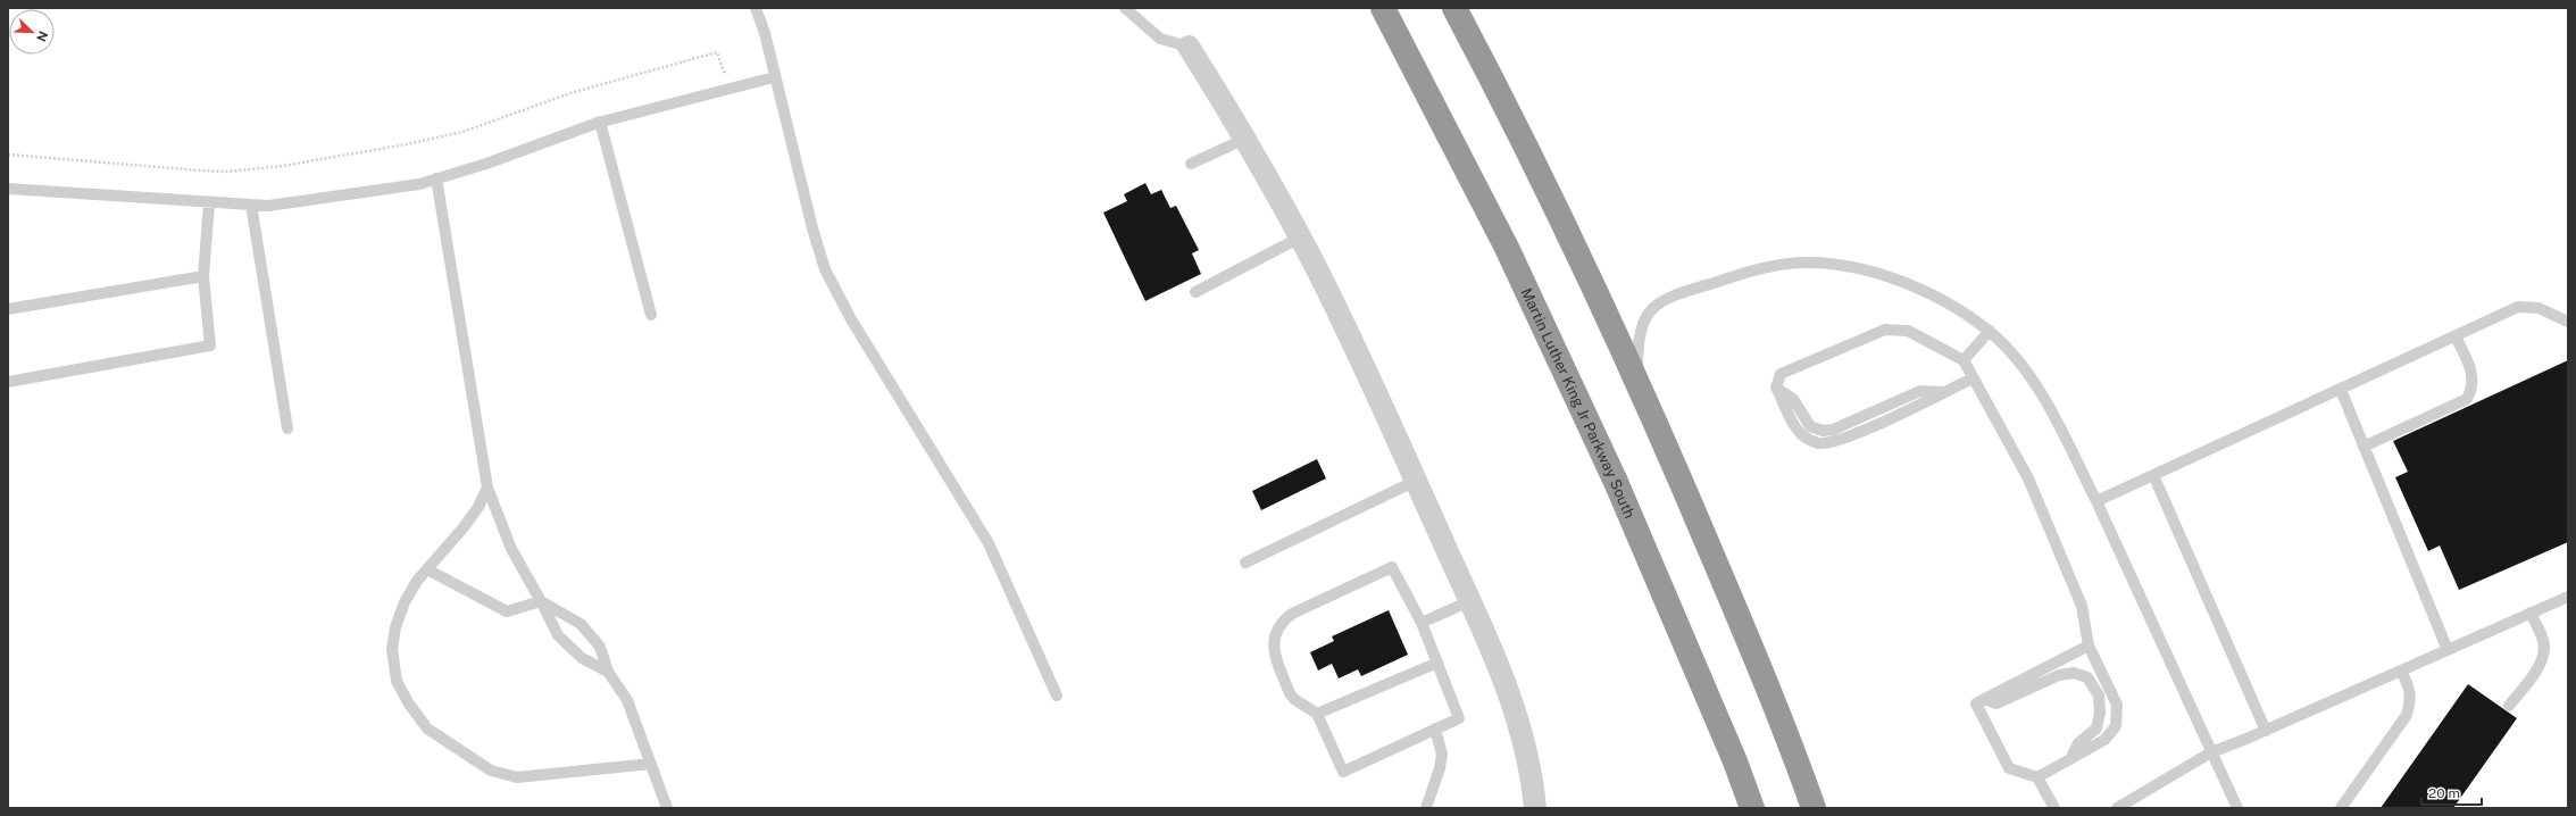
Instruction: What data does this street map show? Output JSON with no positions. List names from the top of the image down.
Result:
{
  "streets": {
    "highway": ["Martin Luther King Jr Parkway South"]
  },
  "scale_bar": "20 m",
  "north": "bottom right"
}
